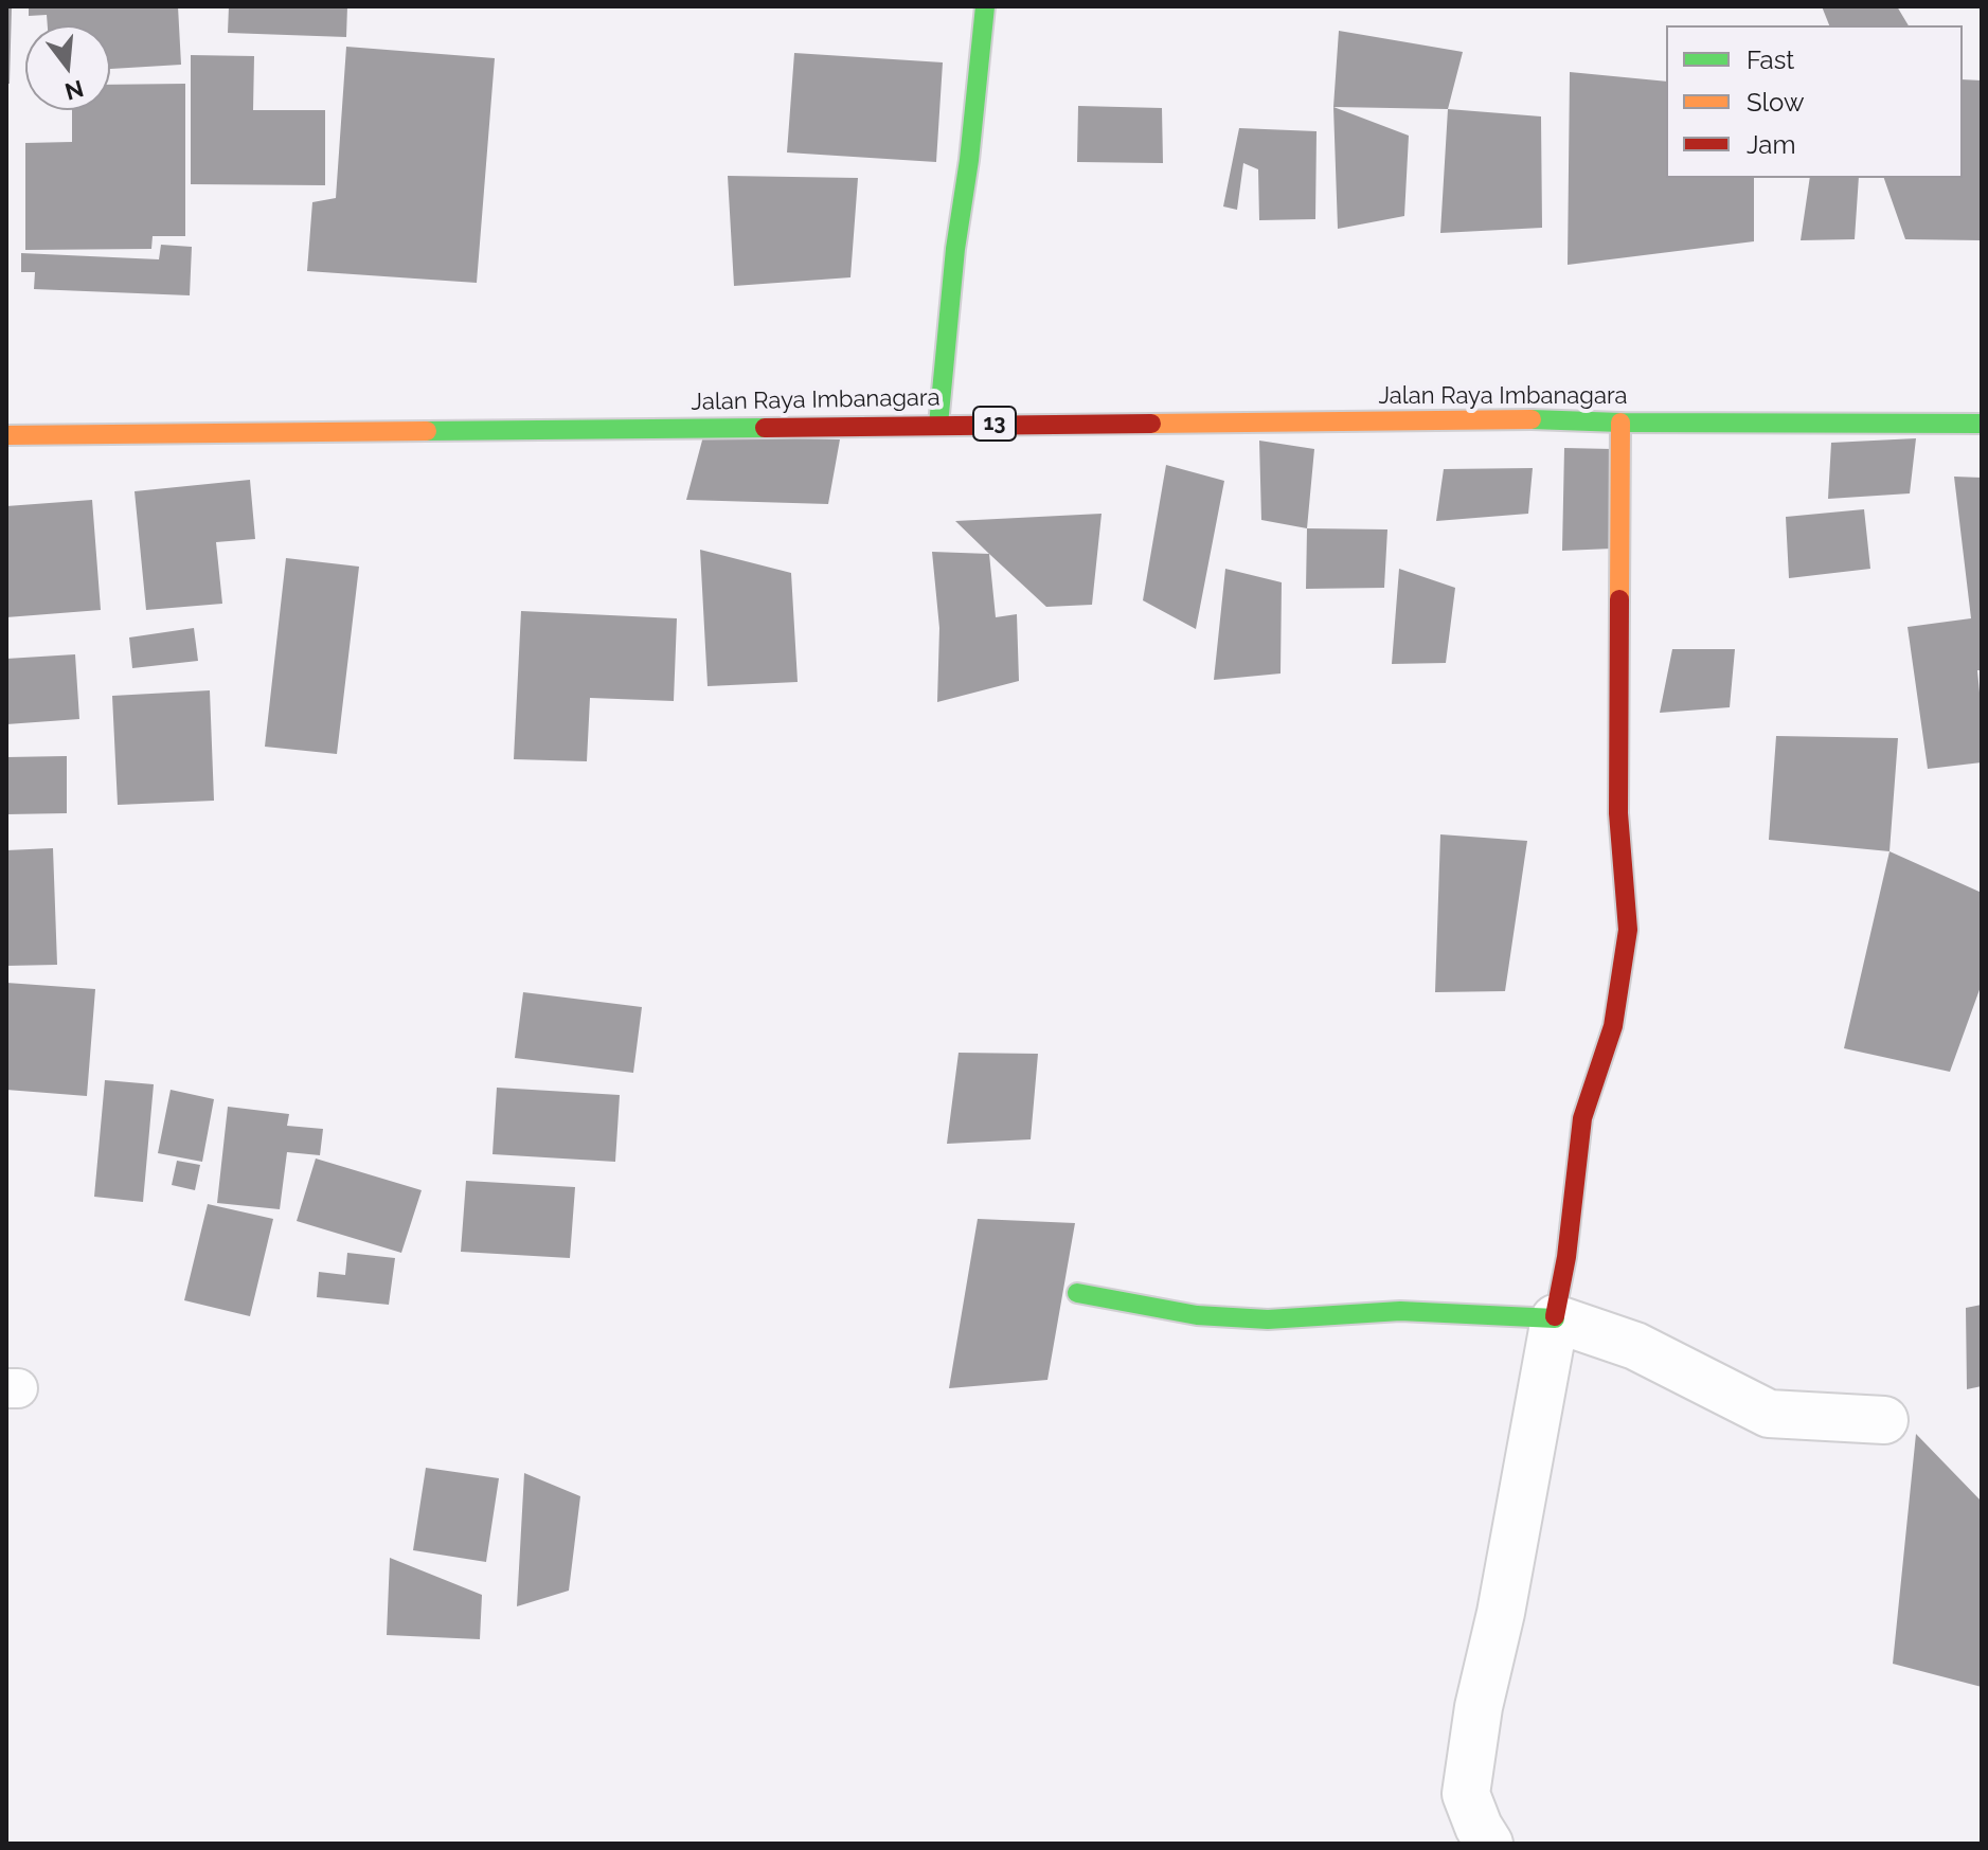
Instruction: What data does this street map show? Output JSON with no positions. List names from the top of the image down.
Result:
{
  "streets": {
    "main road": ["Jalan Raya Imbanagara", "13"]
  },
  "legend": ["Fast", "Slow", "Jam"],
  "north": "bottom"
}
